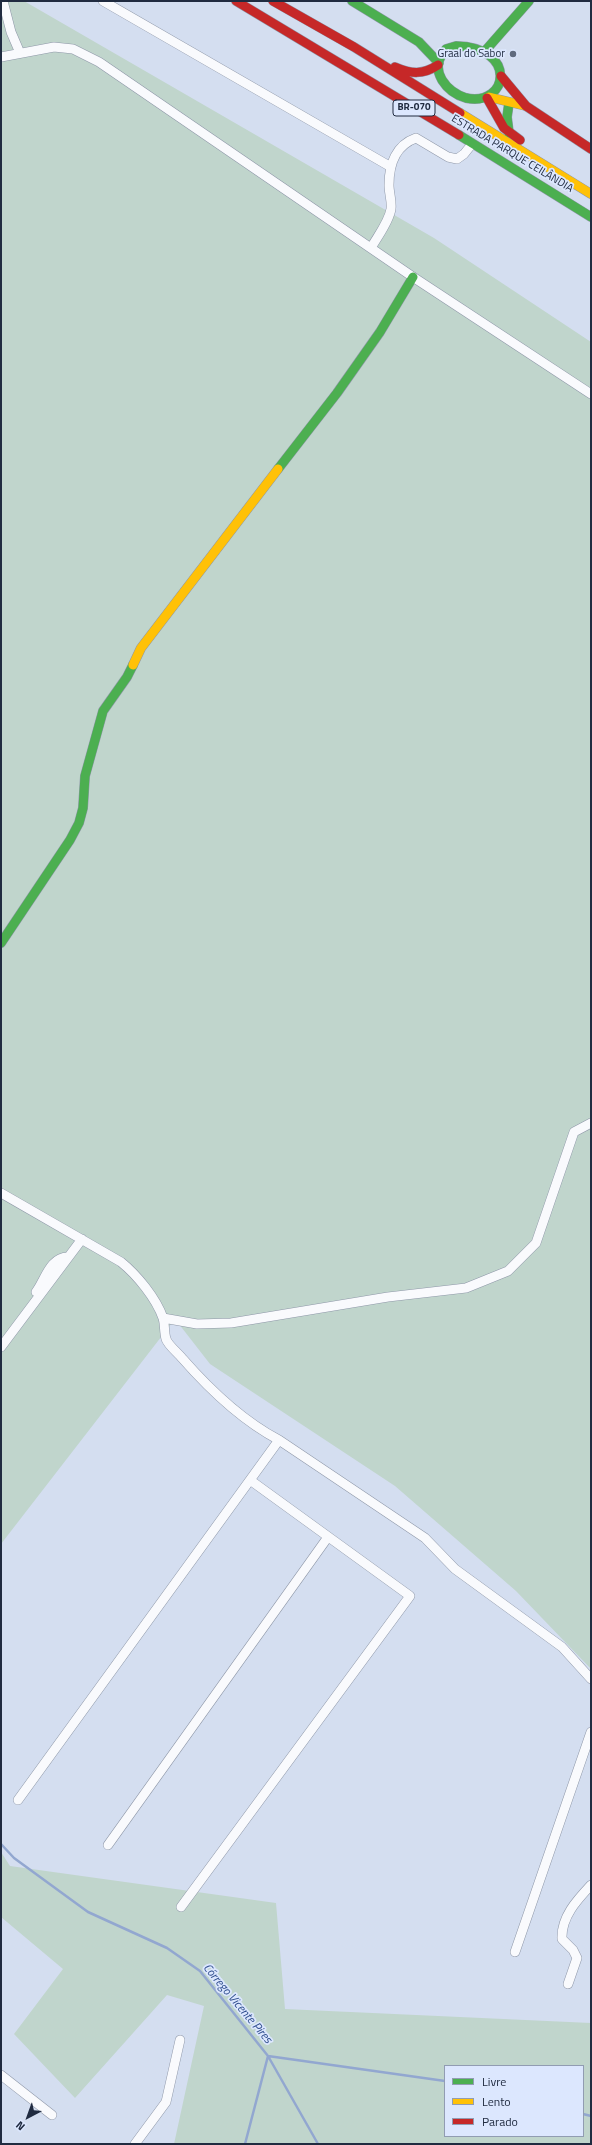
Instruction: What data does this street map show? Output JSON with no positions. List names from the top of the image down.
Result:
{
  "streets": {
    "main road": ["BR-070", "ESTRADA PARQUE CEILÂNDIA"]
  },
  "water": ["Córrego Vicente Pires"],
  "places": ["Graal do Sabor"],
  "legend": ["Livre", "Lento", "Parado"],
  "north": "bottom left"
}
